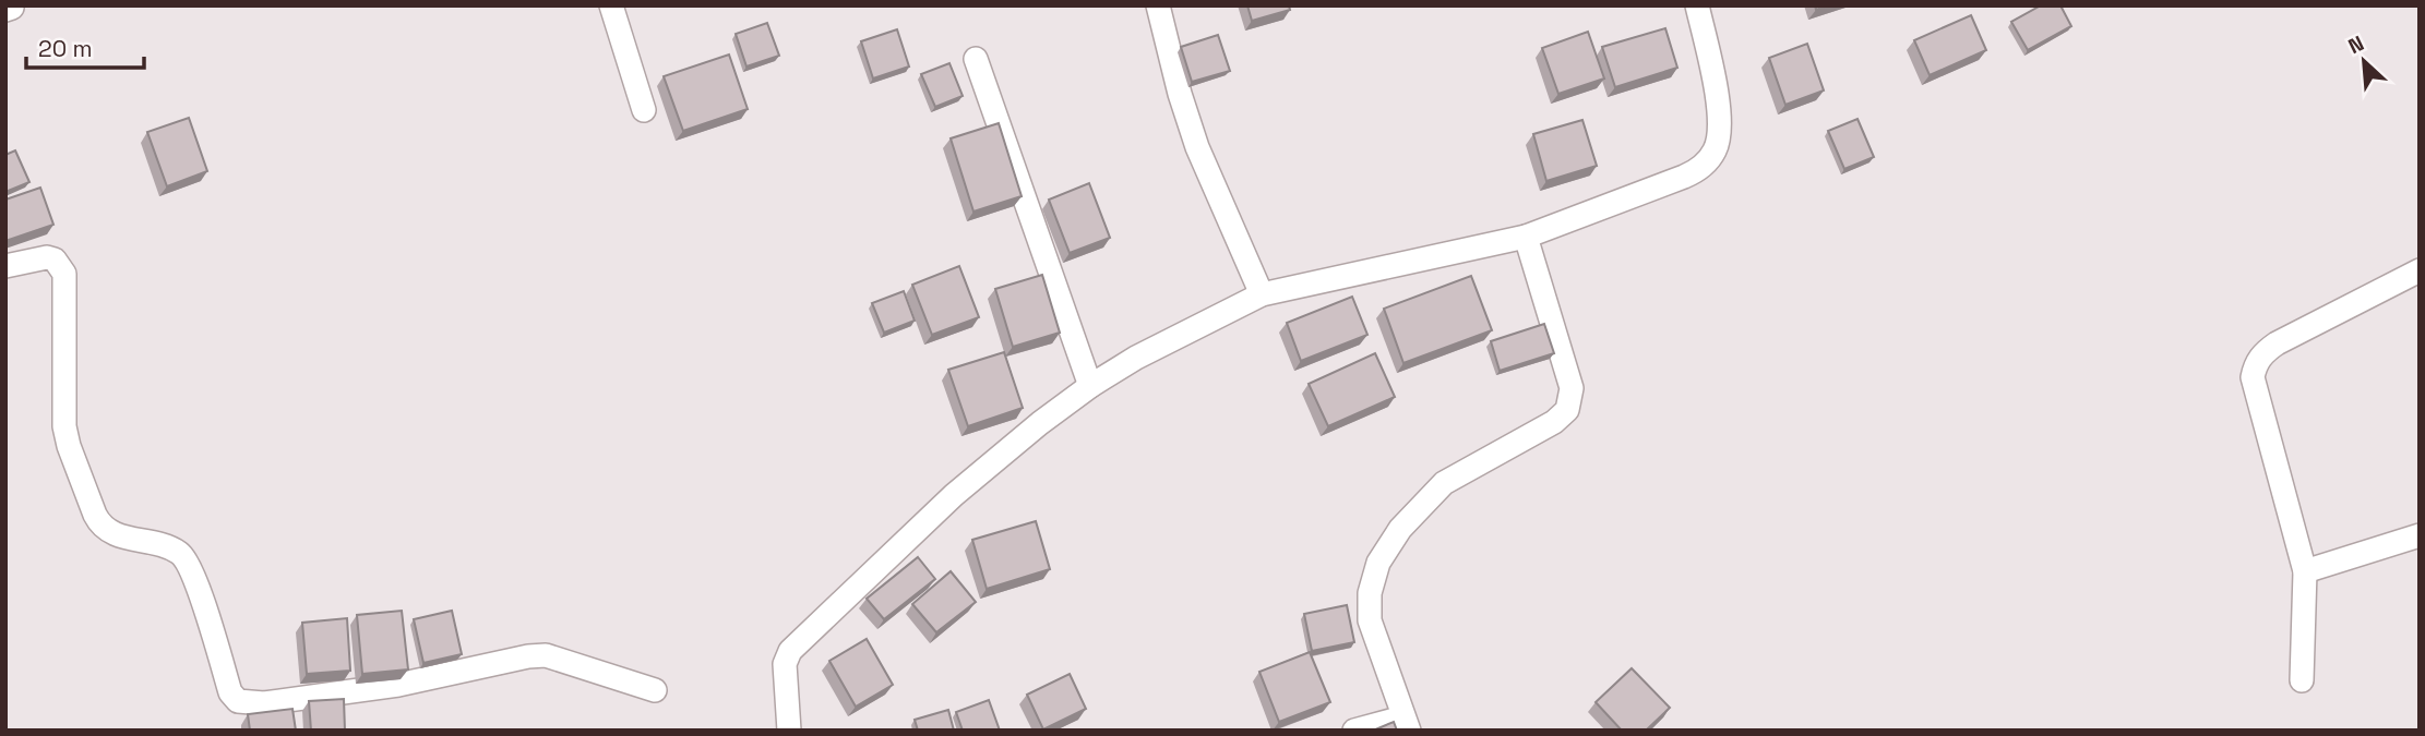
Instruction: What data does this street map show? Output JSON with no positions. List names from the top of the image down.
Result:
{
  "scale_bar": "20 m",
  "north": "top left"
}
